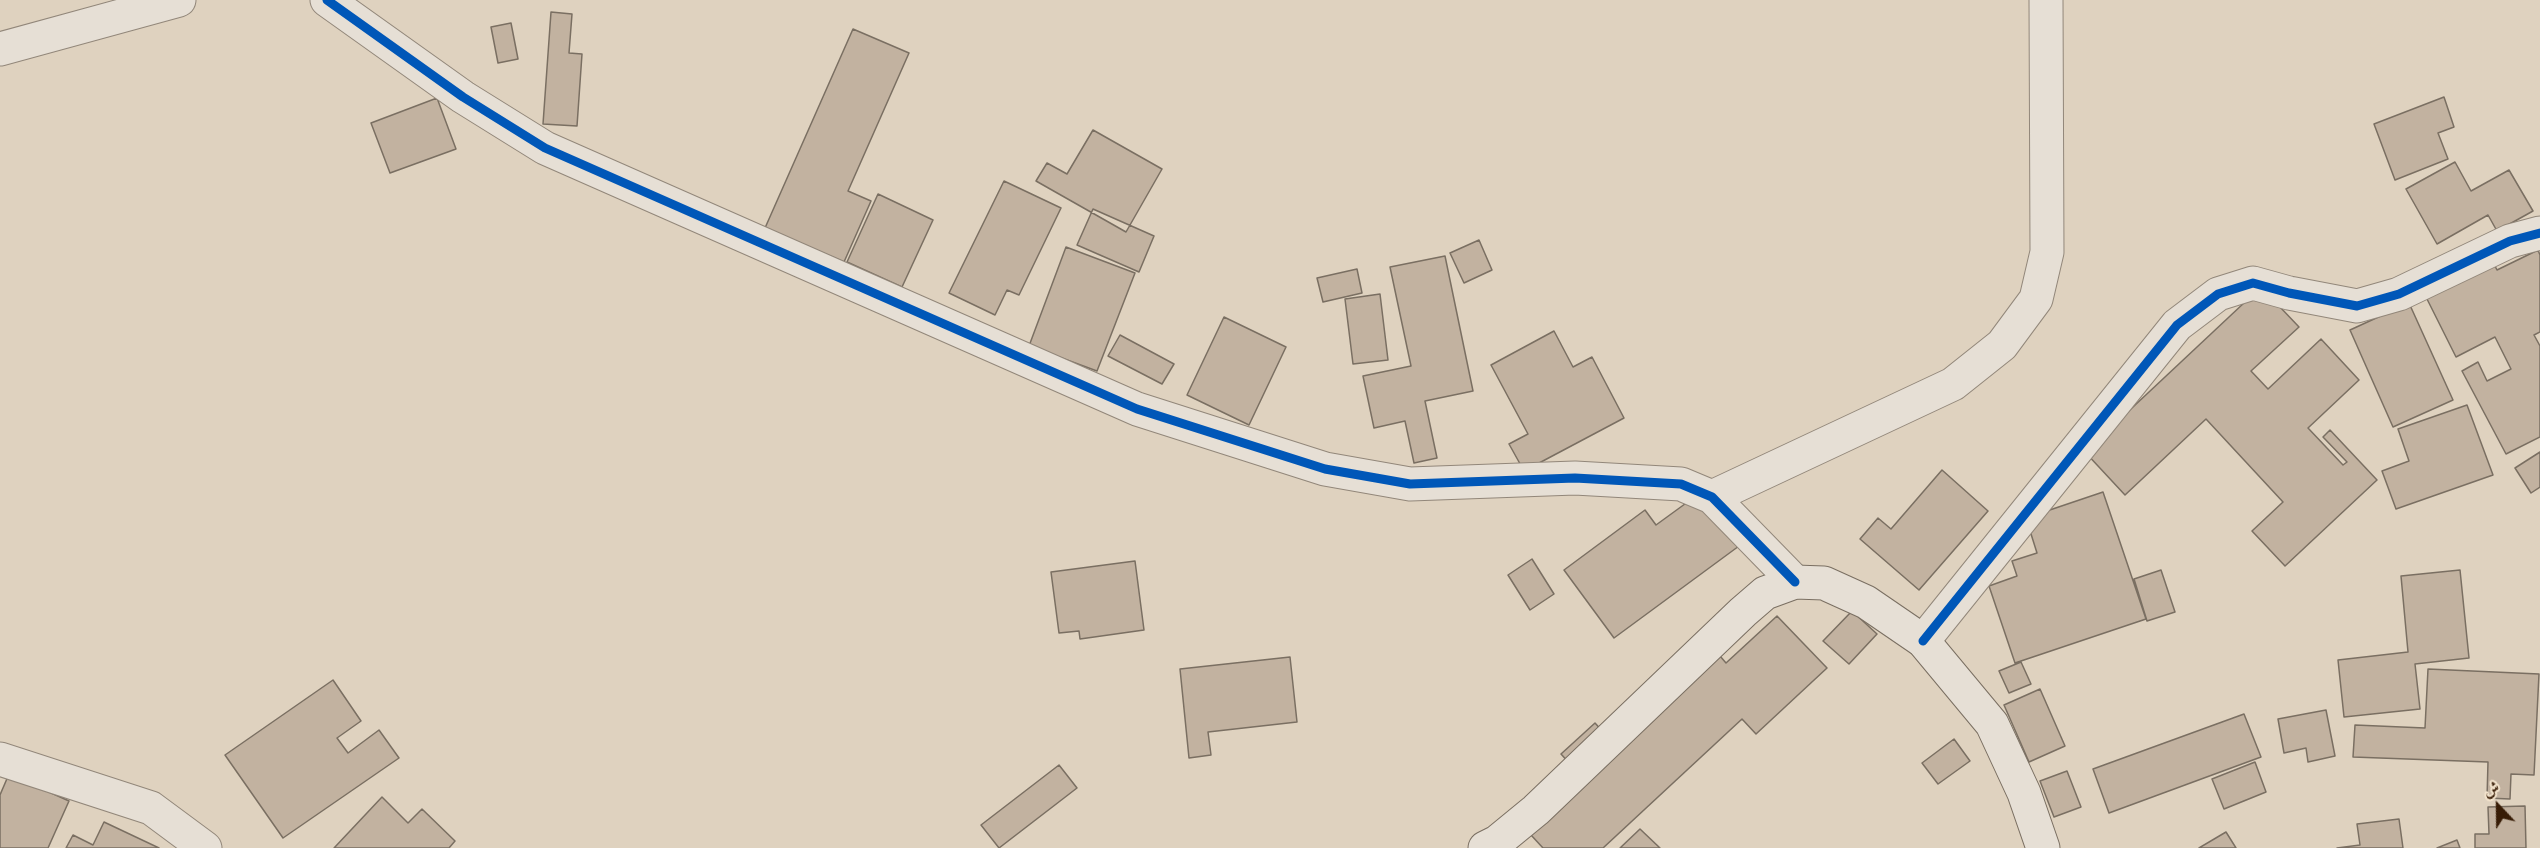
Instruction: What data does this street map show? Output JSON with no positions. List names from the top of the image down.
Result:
{
  "north": "top"
}
